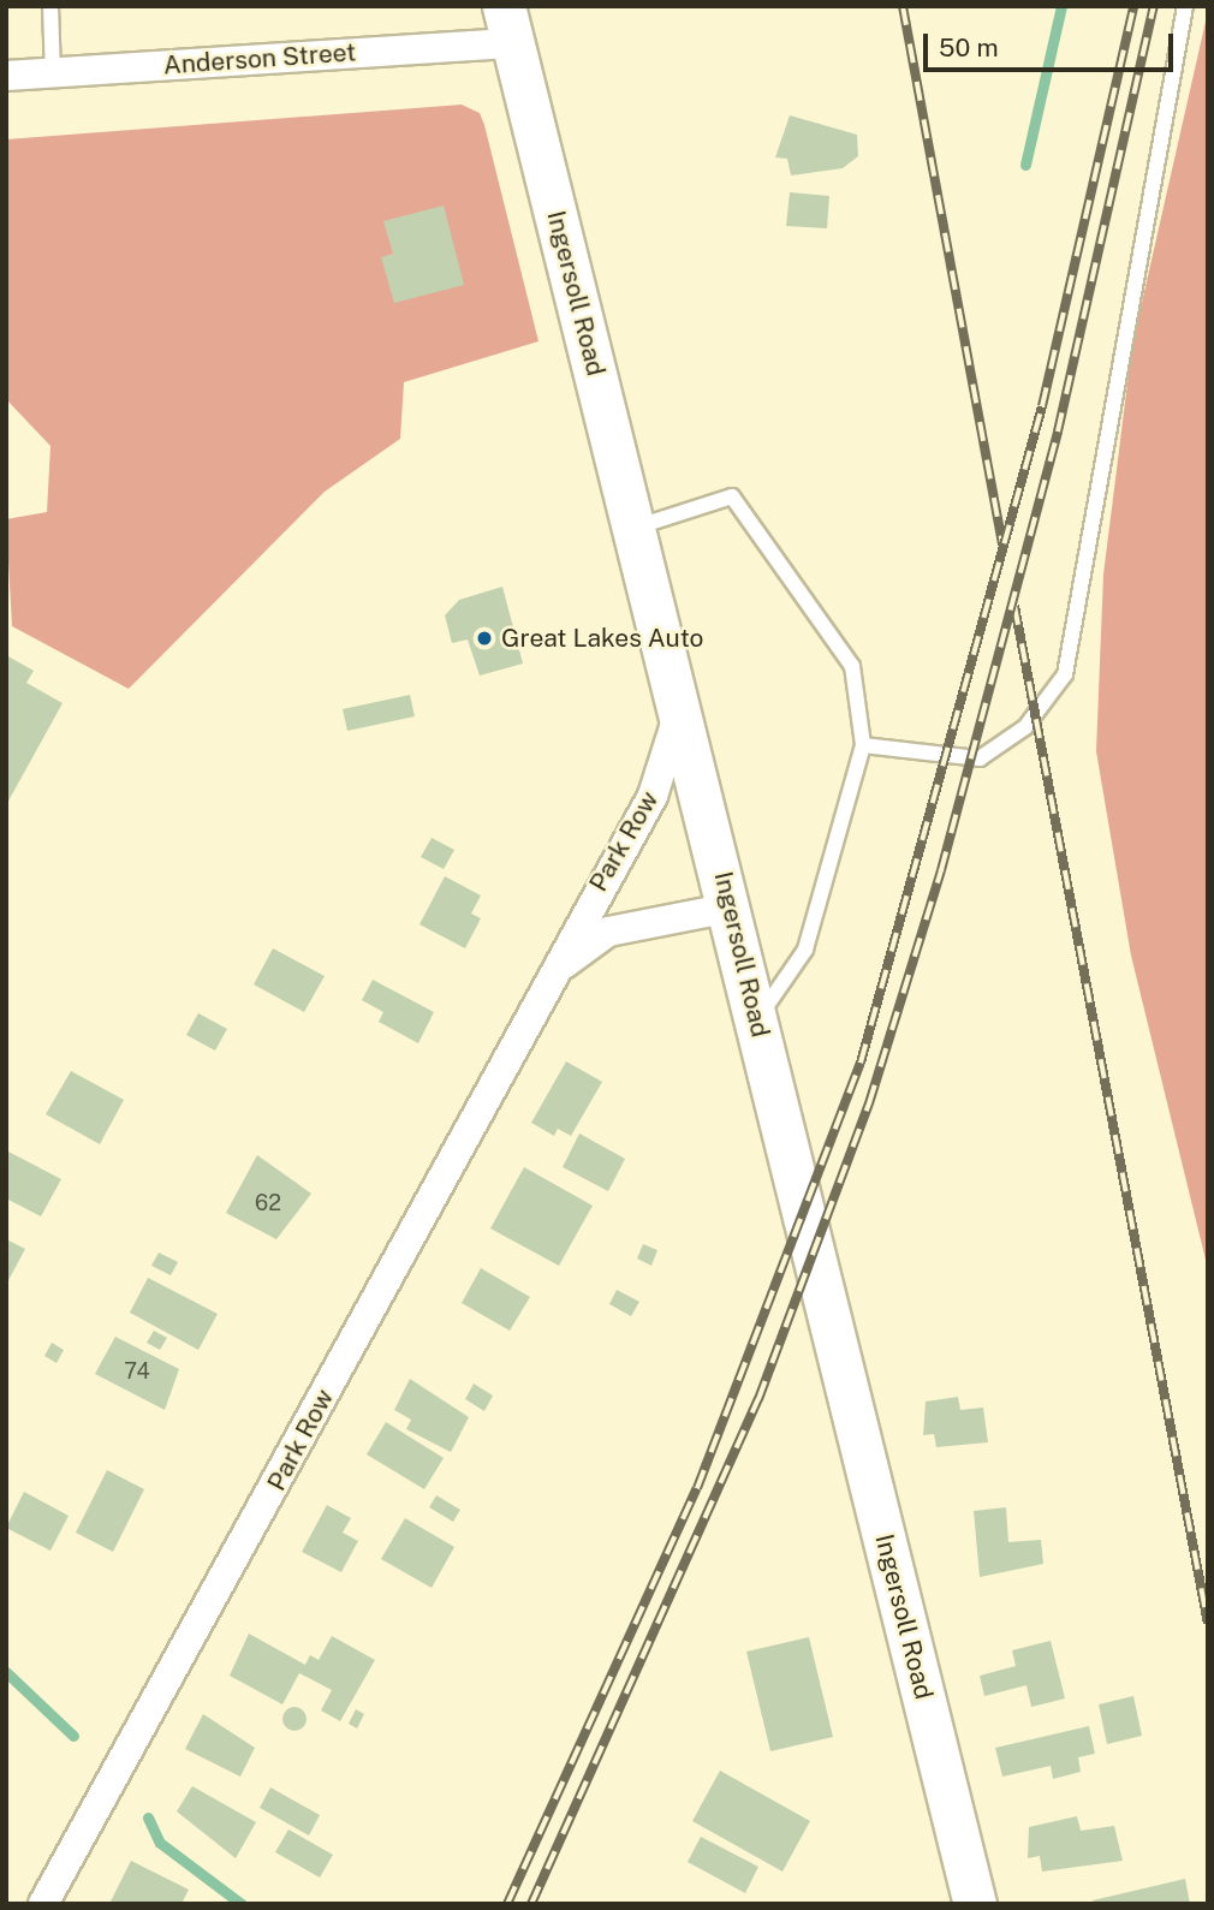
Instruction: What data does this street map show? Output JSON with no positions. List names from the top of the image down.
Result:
{
  "streets": {
    "main road": ["Ingersoll Road"],
    "street": ["Anderson Street", "Park Row"]
  },
  "crossings": [
    ["Anderson Street", "Ingersoll Road"],
    ["Ingersoll Road", "Park Row"]
  ],
  "places": ["Great Lakes Auto"],
  "house_numbers": ["62", "74"],
  "scale_bar": "50 m"
}
